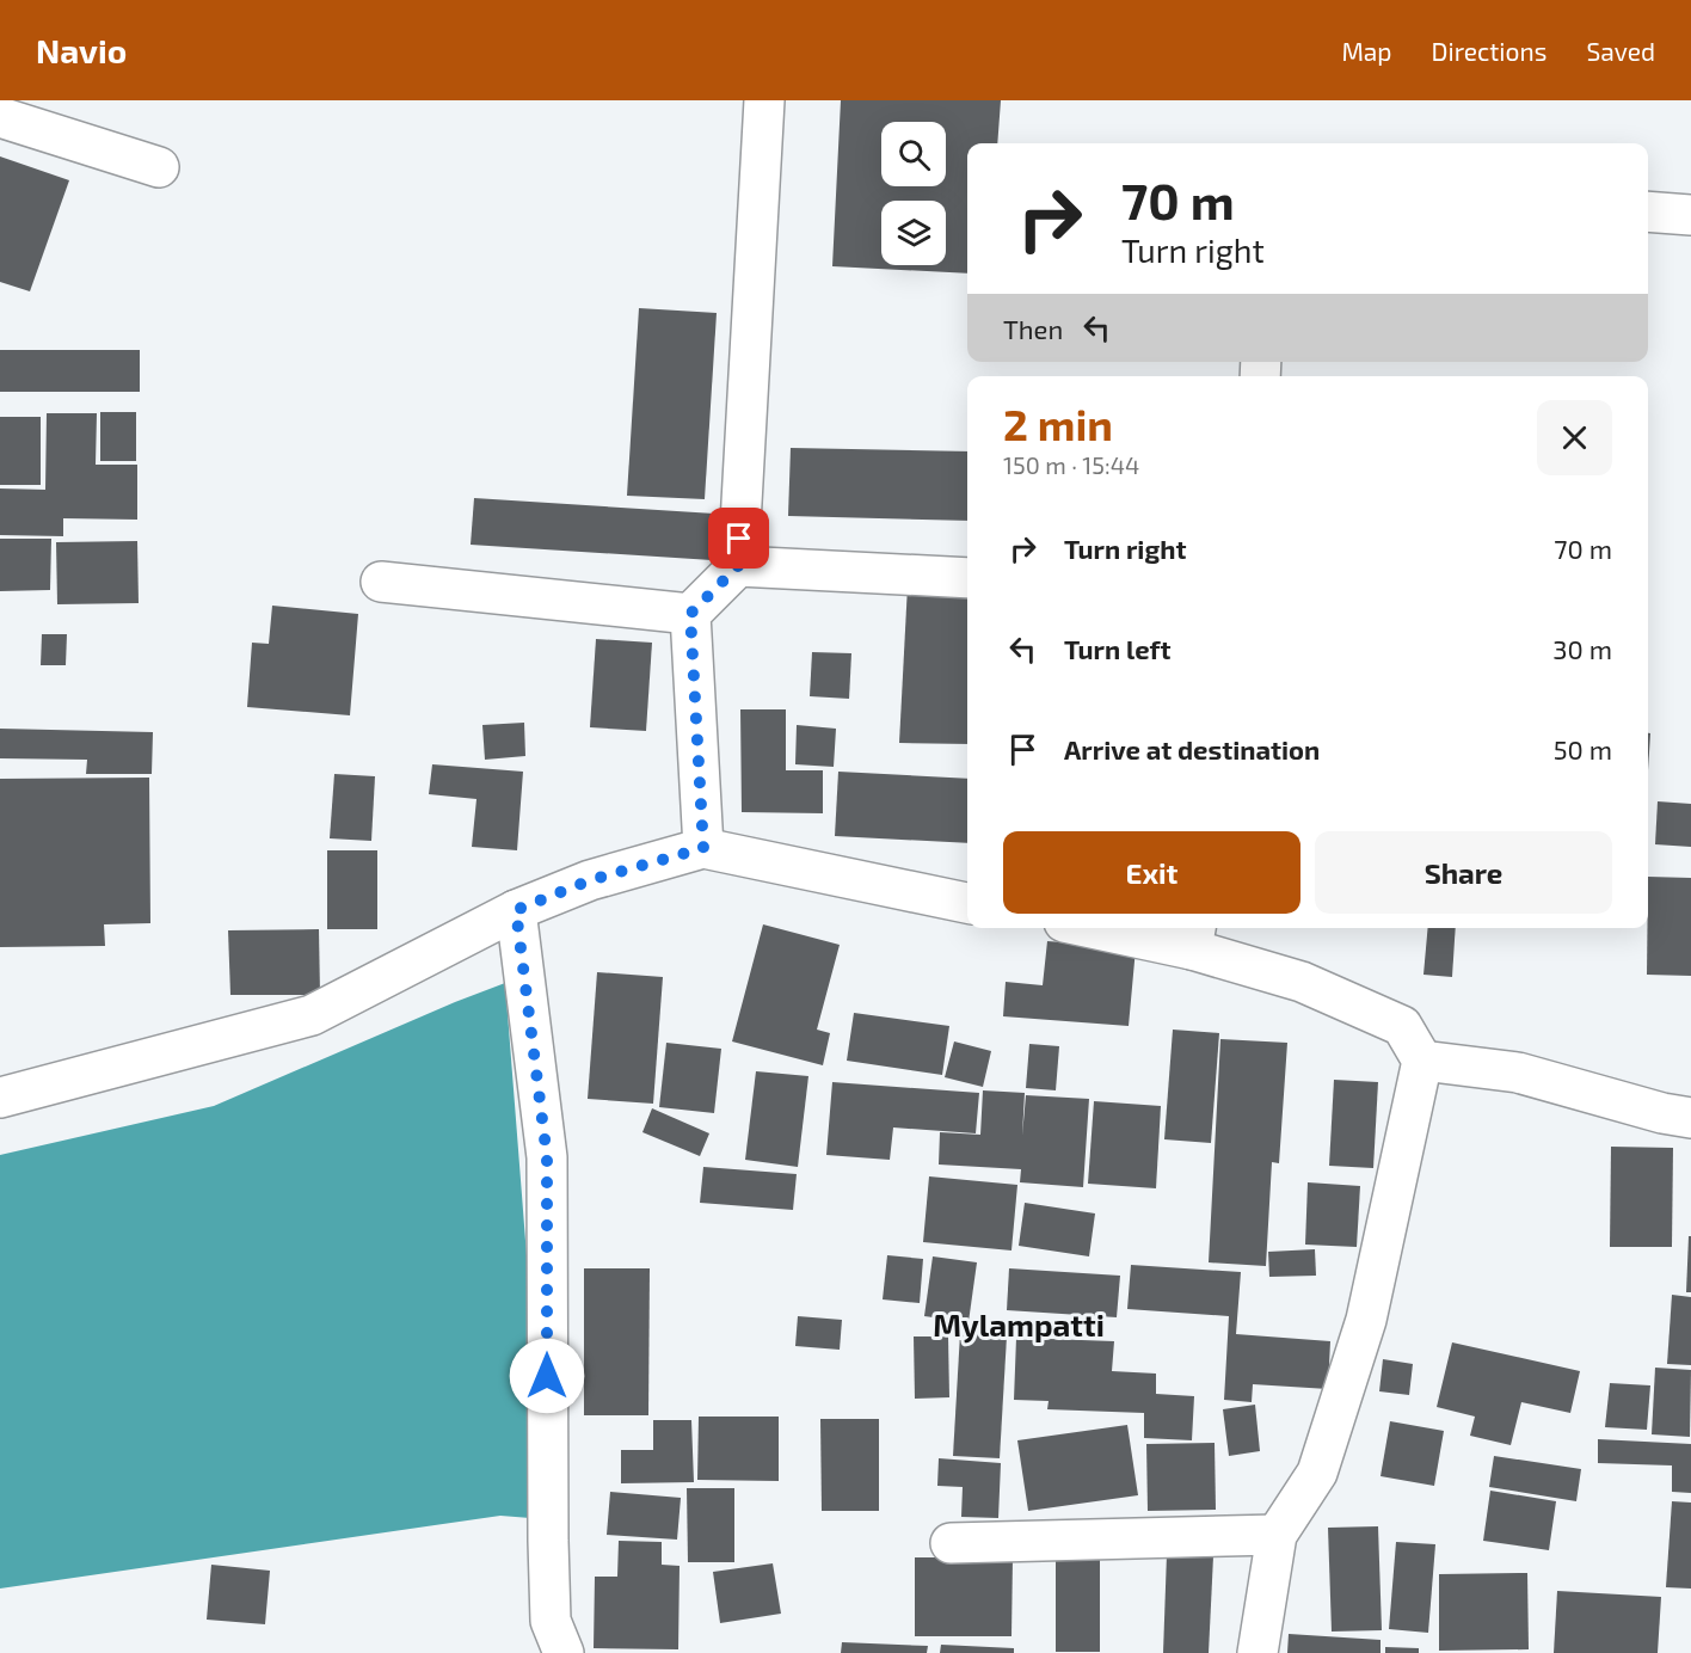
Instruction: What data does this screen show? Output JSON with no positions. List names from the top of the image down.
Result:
{
  "districts": ["Mylampatti"],
  "page": {
    "header": "Navio",
    "nav": ["Map", "Directions", "Saved"],
    "turn": ["70 m", "Turn right"],
    "then": "Then",
    "heading": ["2 min", "150 m · 15:44"],
    "list": [
      {
        "name": "Turn right",
        "value": "70 m"
      },
      {
        "name": "Turn left",
        "value": "30 m"
      },
      {
        "name": "Arrive at destination",
        "value": "50 m"
      }
    ],
    "buttons": ["Exit", "Share"]
  }
}
